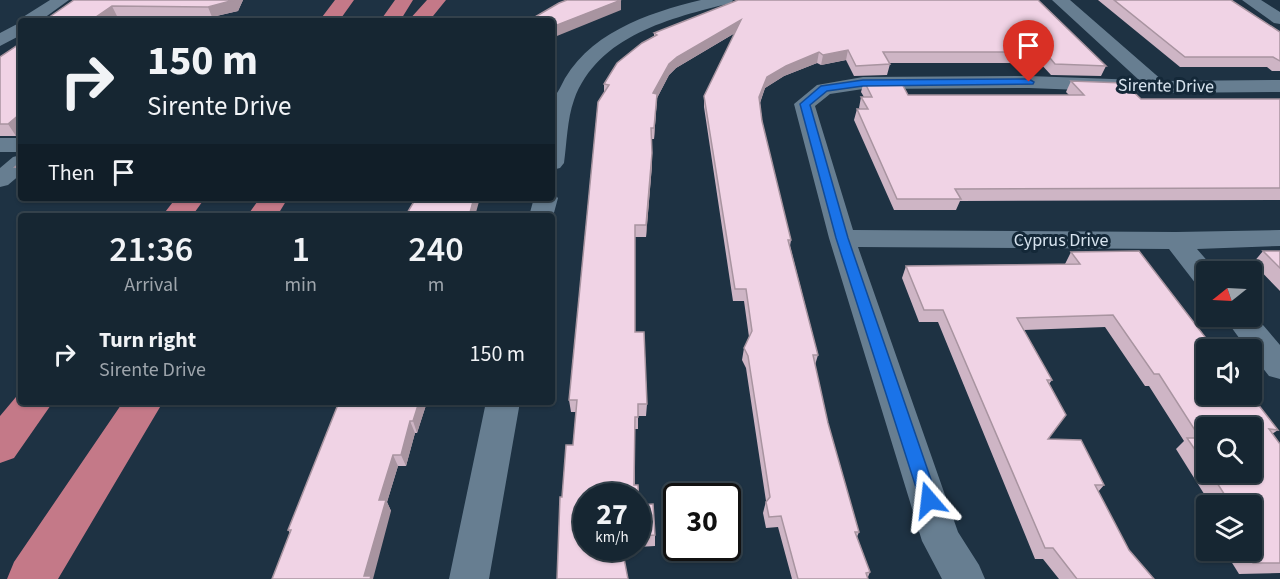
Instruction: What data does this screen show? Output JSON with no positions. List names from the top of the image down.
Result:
{
  "streets": {
    "street": ["Sirente Drive", "Cyprus Drive"]
  },
  "crossings": [
    ["Sirente Drive", "Cyprus Drive"]
  ],
  "north": "left",
  "page": {
    "turn": ["150 m", "Sirente Drive"],
    "then": "Then",
    "eta": [
      "21:36",
      "Arrival",
      "1",
      "min",
      "240",
      "m"
    ],
    "list": [
      {
        "name": "Turn right",
        "note": "Sirente Drive",
        "value": "150 m"
      }
    ],
    "speed": "27 km/h",
    "limit": "30"
  }
}
